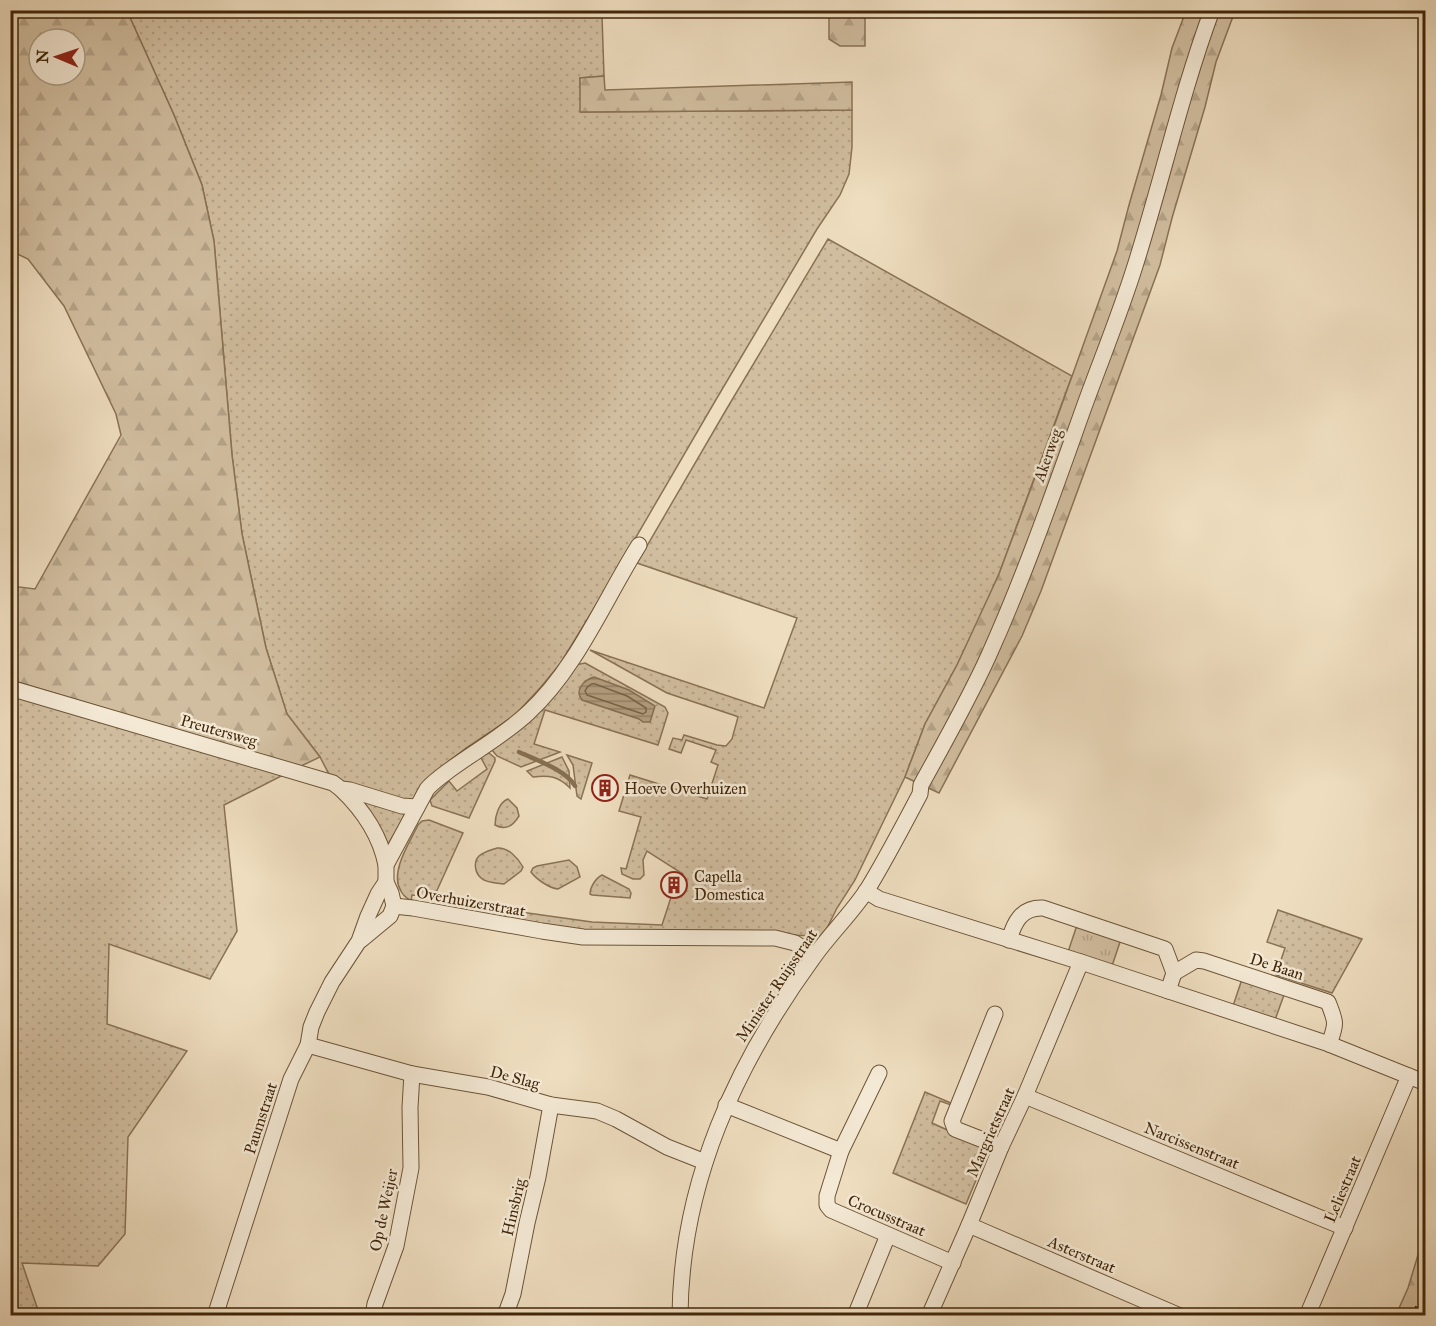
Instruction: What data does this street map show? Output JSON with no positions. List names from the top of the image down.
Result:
{
  "streets": {
    "street": [
      "Akerweg",
      "Preutersweg",
      "Overhuizerstraat",
      "De Baan",
      "Minister Ruijsstraat",
      "De Slag",
      "Paumstraat",
      "Margrietstraat",
      "Narcissenstraat",
      "Leliestraat",
      "Hinsbrig",
      "Op de Weijer",
      "Crocusstraat",
      "Asterstraat"
    ]
  },
  "crossings": [
    ["Akerweg", "Minister Ruijsstraat"],
    ["Preutersweg", "Overhuizerstraat"],
    ["Overhuizerstraat", "Minister Ruijsstraat"],
    ["Overhuizerstraat", "Paumstraat"],
    ["Minister Ruijsstraat", "De Slag"],
    ["De Slag", "Paumstraat"],
    ["De Slag", "Hinsbrig"],
    ["De Slag", "Op de Weijer"],
    ["Margrietstraat", "Narcissenstraat"],
    ["Margrietstraat", "Crocusstraat"],
    ["Margrietstraat", "Asterstraat"],
    ["Narcissenstraat", "Leliestraat"]
  ],
  "places": {
    "building": ["Hoeve Overhuizen", "Capella Domestica"]
  },
  "north": "left"
}
